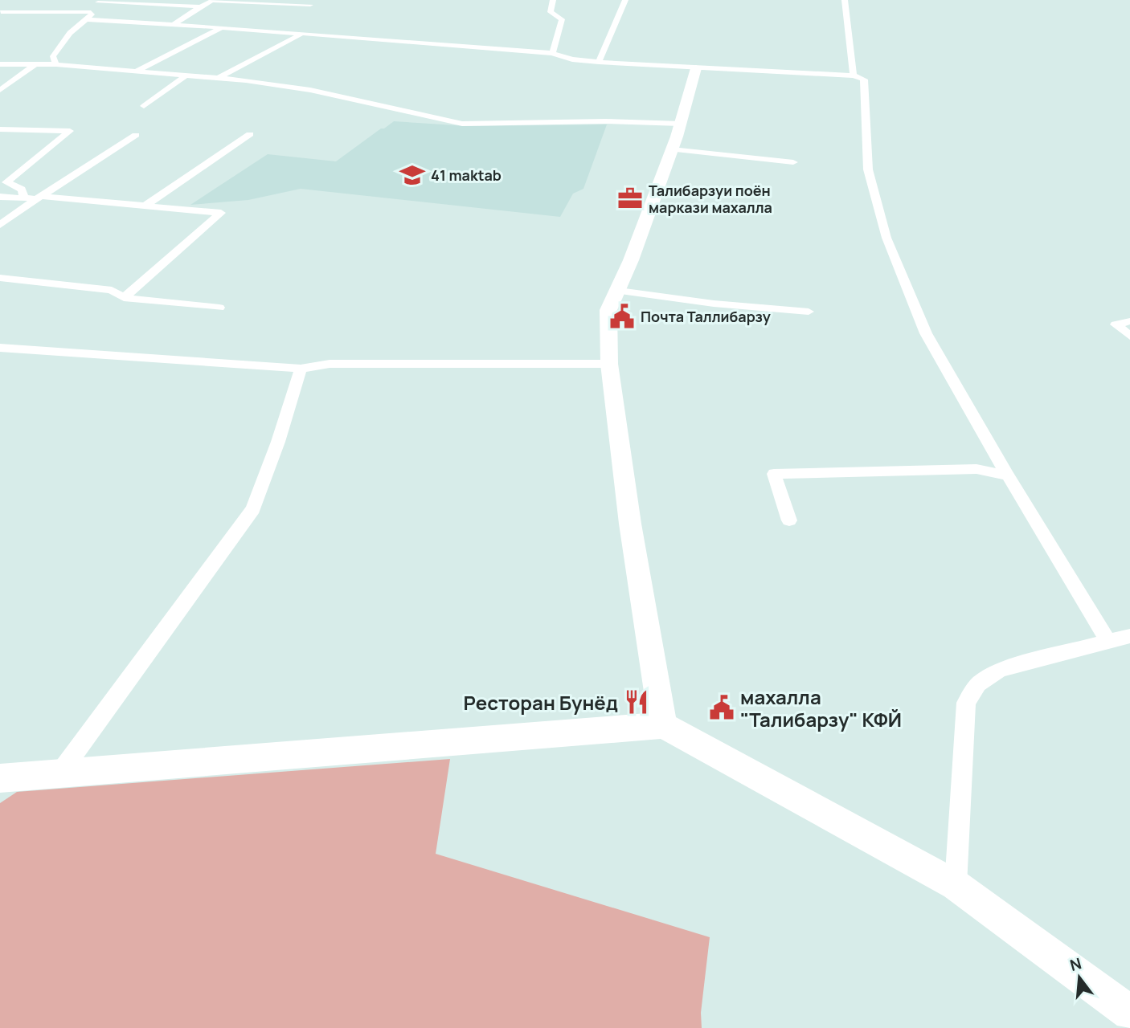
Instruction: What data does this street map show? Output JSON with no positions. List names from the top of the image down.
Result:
{
  "places": {
    "school or university": ["41 maktab"],
    "office": ["Талибарзуи поён маркази махалла"],
    "public building": ["Почта Таллибарзу", "махалла \"Талибарзу\" КФЙ"],
    "restaurant": ["Ресторан Бунёд"]
  },
  "north": "top"
}
